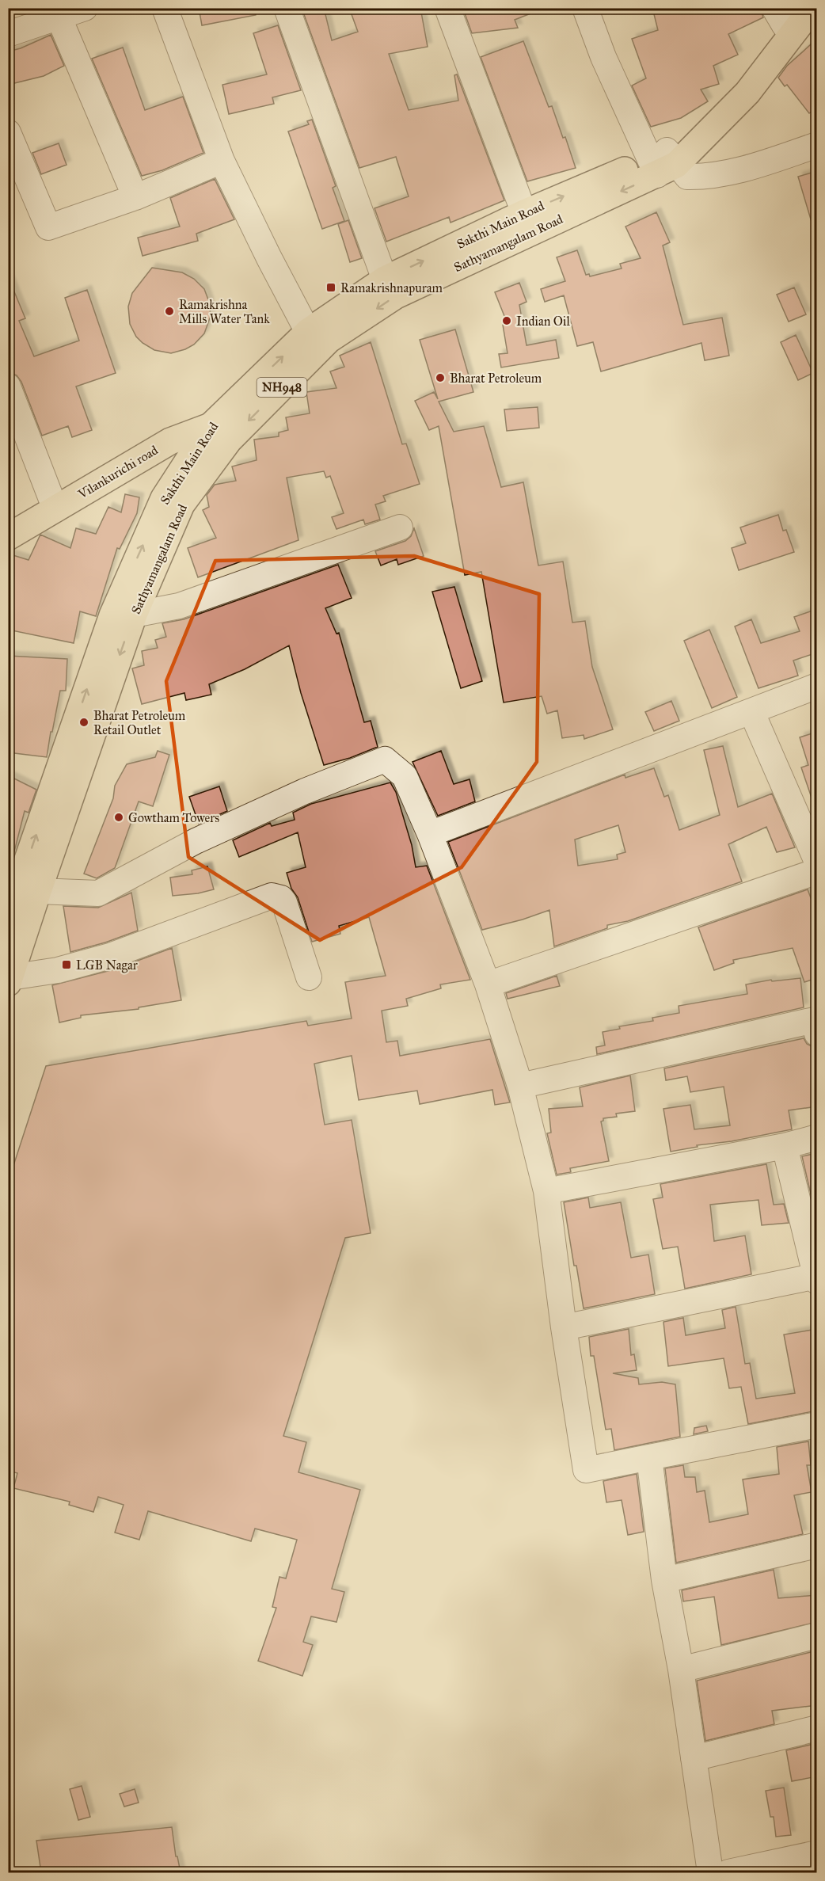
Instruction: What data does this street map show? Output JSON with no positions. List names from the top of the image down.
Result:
{
  "streets": {
    "main road": [
      "Sakthi Main Road",
      "Sathyamangalam Road",
      "NH948",
      "Vilankurichi road"
    ]
  },
  "crossings": [
    ["Sakthi Main Road", "Sathyamangalam Road"],
    ["Sakthi Main Road", "Vilankurichi road"],
    ["Sathyamangalam Road", "Vilankurichi road"]
  ],
  "one_way": ["Sakthi Main Road", "Sathyamangalam Road"],
  "places": {
    "transit": ["Ramakrishnapuram", "LGB Nagar"],
    "other": [
      "Ramakrishna Mills Water Tank",
      "Indian Oil",
      "Bharat Petroleum",
      "Bharat Petroleum Retail Outlet",
      "Gowtham Towers"
    ]
  }
}
